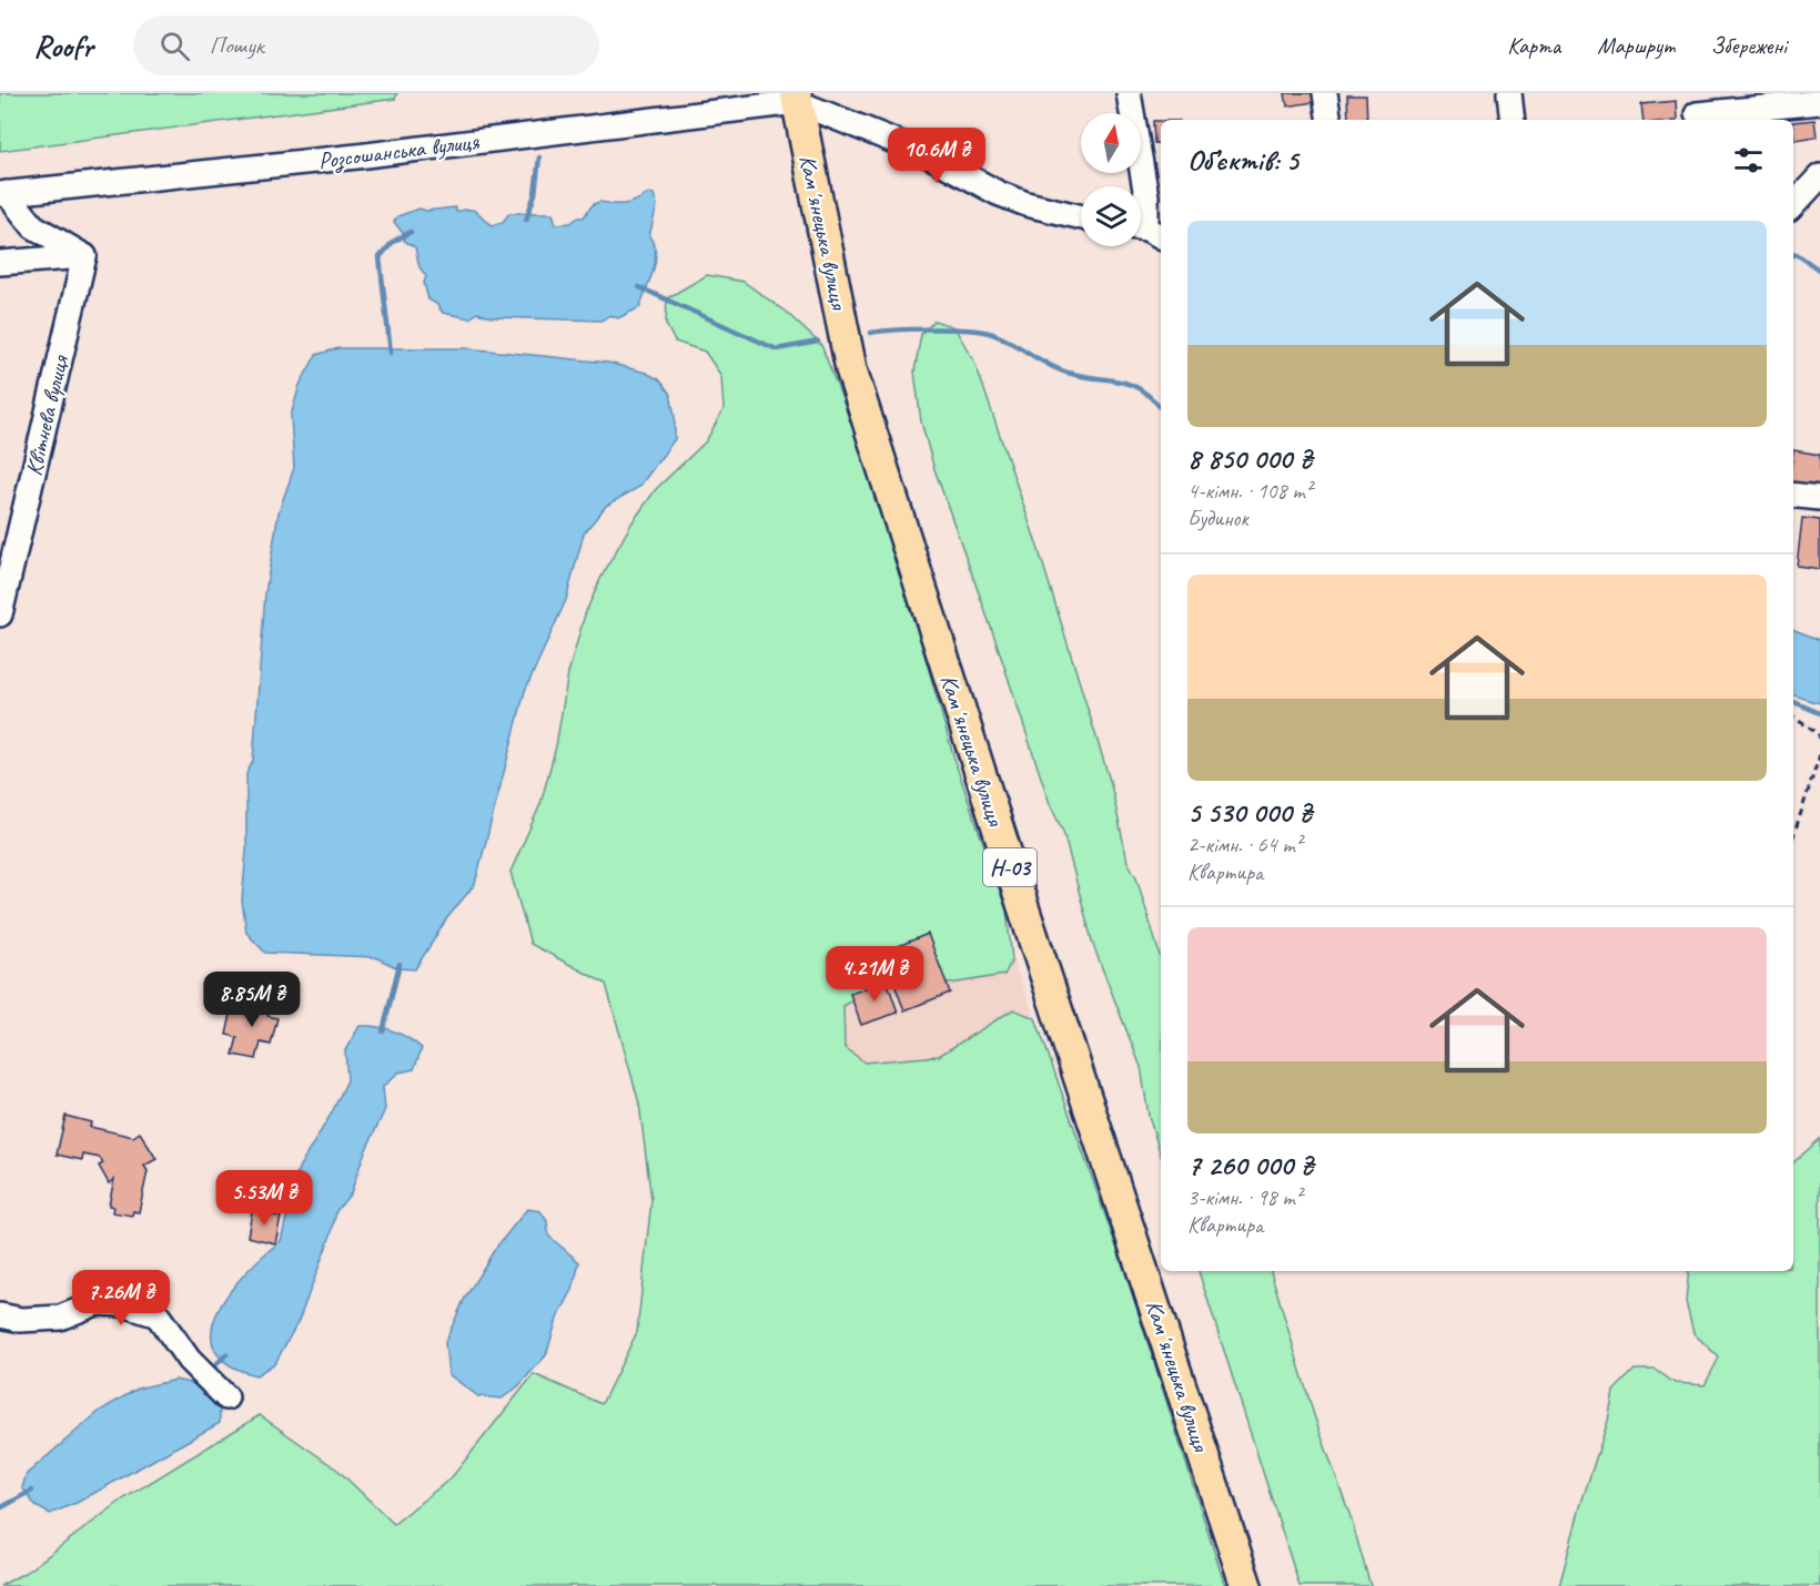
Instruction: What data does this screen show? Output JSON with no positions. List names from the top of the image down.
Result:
{
  "streets": {
    "main road": ["Камʼянецька вулиця", "Н-03"],
    "street": ["Розсошанська вулиця", "Квітнева вулиця"]
  },
  "crossings": [
    ["Розсошанська вулиця", "Камʼянецька вулиця"]
  ],
  "north": "top",
  "page": {
    "header": "Roofr",
    "search": "Пошук",
    "nav": ["Карта", "Маршрут", "Збережені"],
    "heading": "Об’єктів: 5",
    "price": [
      "10.6M ₴",
      "4.21M ₴",
      "8.85M ₴",
      "5.53M ₴",
      "7.26M ₴"
    ],
    "list": [
      {
        "name": "8 850 000 ₴",
        "note": "4-кімн. · 108 m² · Будинок"
      },
      {
        "name": "5 530 000 ₴",
        "note": "2-кімн. · 64 m² · Квартира"
      },
      {
        "name": "7 260 000 ₴",
        "note": "3-кімн. · 98 m² · Квартира"
      }
    ]
  }
}
